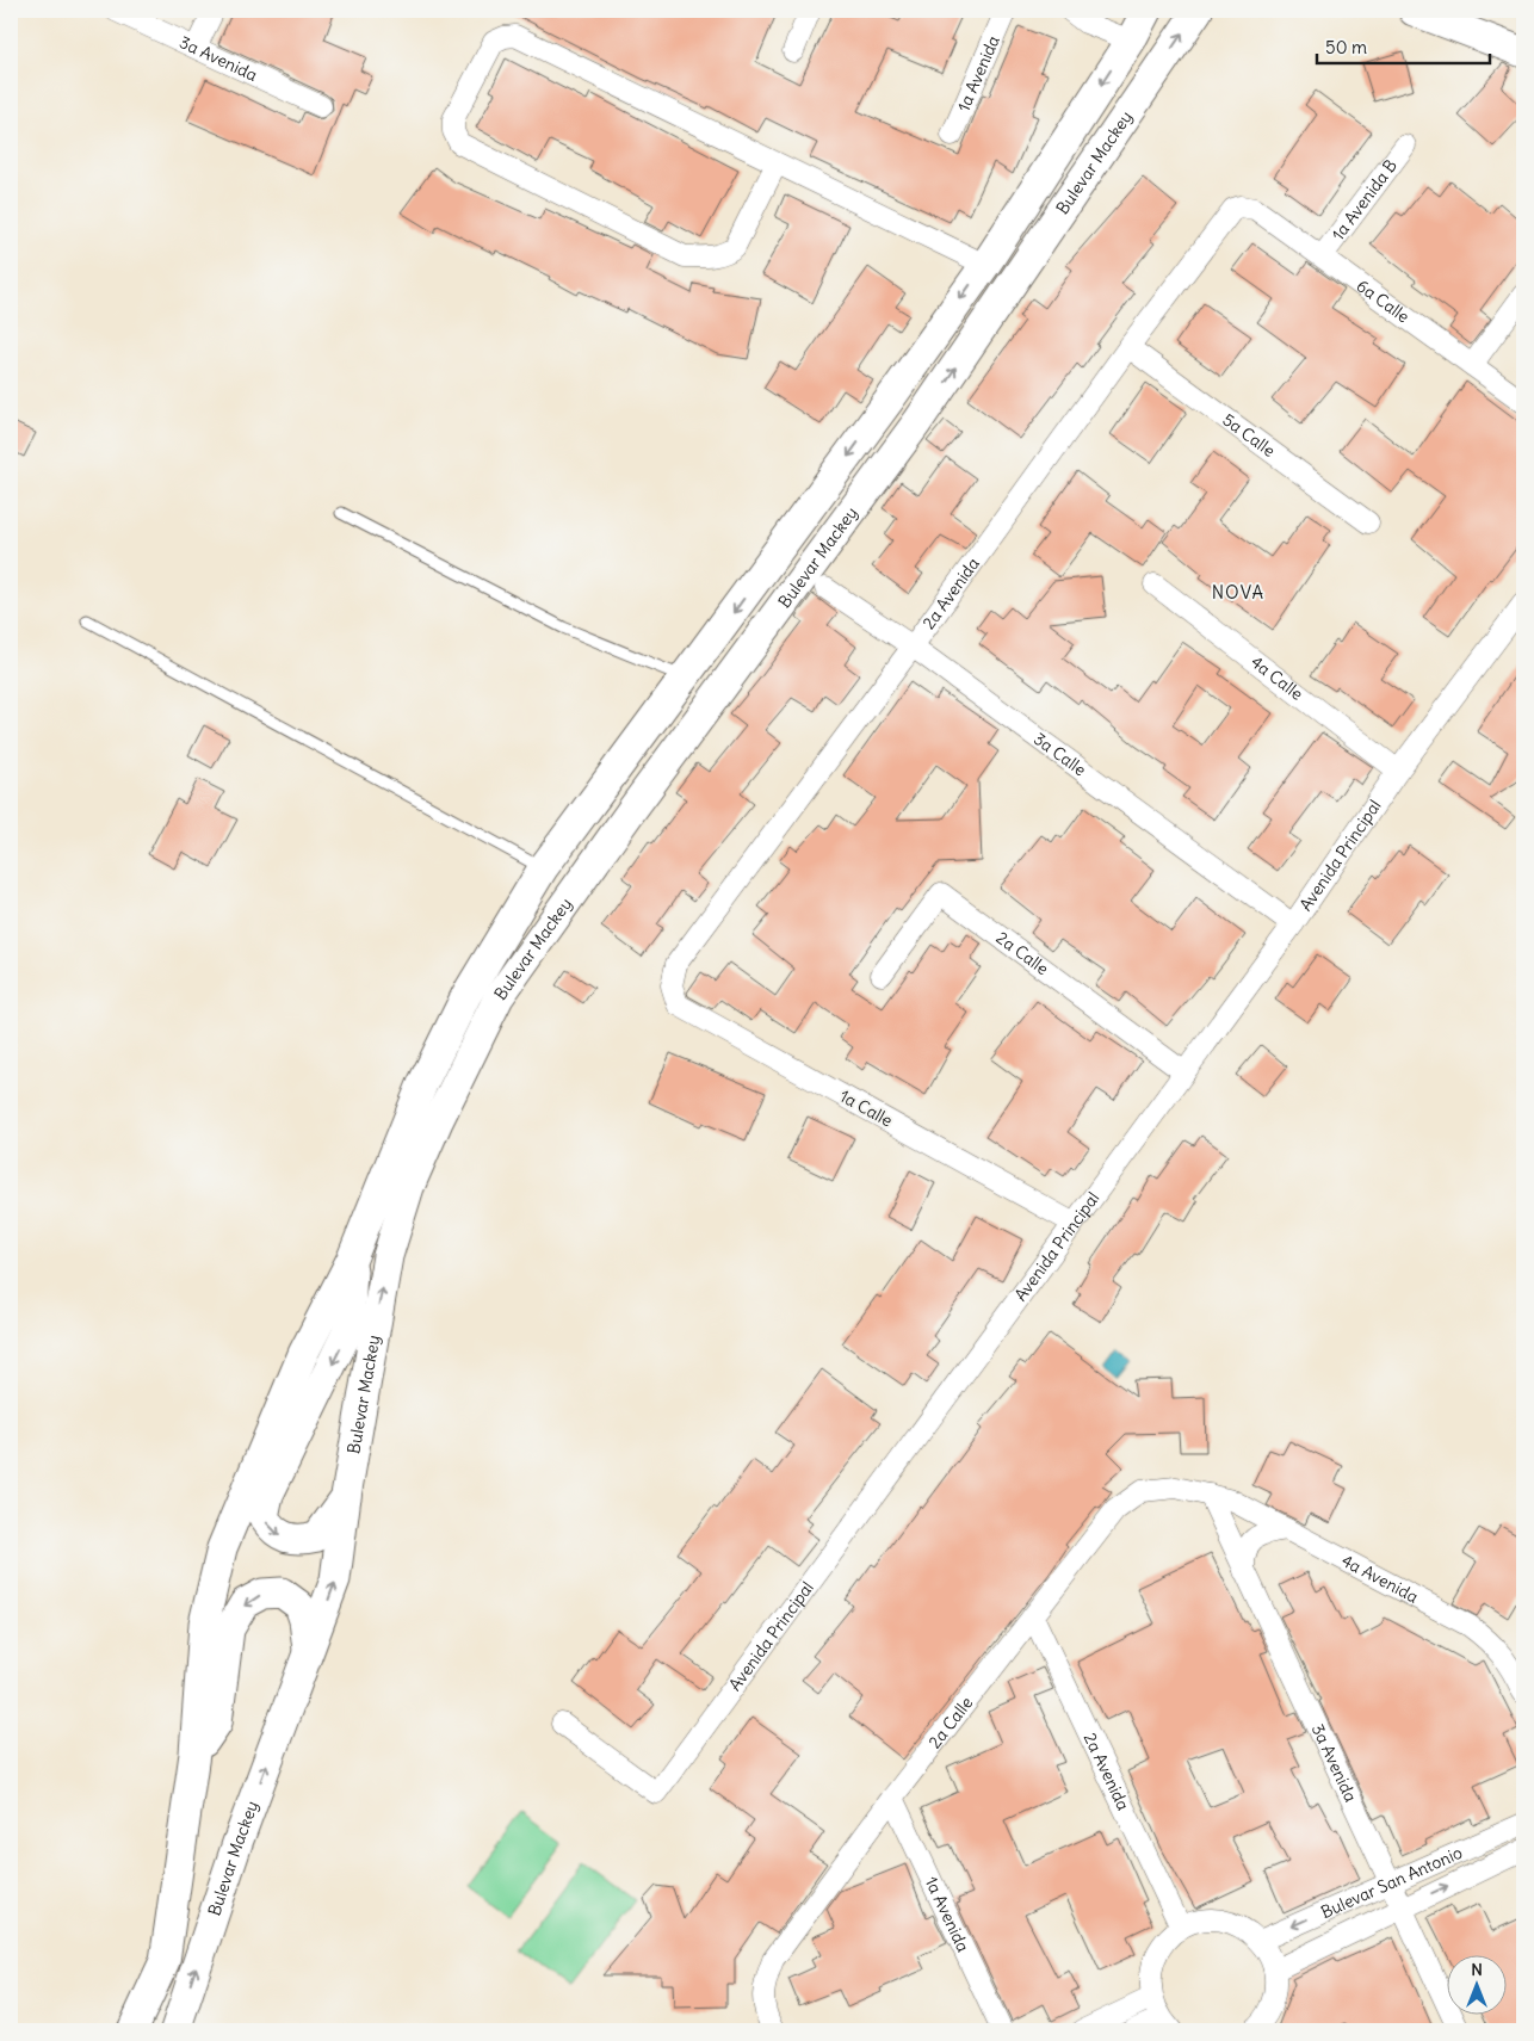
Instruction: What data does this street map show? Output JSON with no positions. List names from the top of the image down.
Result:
{
  "streets": {
    "main road": ["Bulevar Mackey"],
    "street": [
      "3a Avenida",
      "1a Avenida",
      "1a Avenida B",
      "6a Calle",
      "5a Calle",
      "2a Avenida",
      "4a Calle",
      "3a Calle",
      "Avenida Principal",
      "2a Calle",
      "1a Calle",
      "4a Avenida",
      "Bulevar San Antonio"
    ]
  },
  "crossings": [
    ["3a Avenida", "2a Calle"],
    ["3a Avenida", "4a Avenida"],
    ["3a Avenida", "Bulevar San Antonio"],
    ["1a Avenida", "2a Calle"],
    ["1a Avenida B", "6a Calle"],
    ["6a Calle", "2a Avenida"],
    ["5a Calle", "2a Avenida"],
    ["2a Avenida", "3a Calle"],
    ["2a Avenida", "2a Calle"],
    ["2a Avenida", "1a Calle"],
    ["4a Calle", "Avenida Principal"],
    ["3a Calle", "Avenida Principal"],
    ["Avenida Principal", "2a Calle"],
    ["Avenida Principal", "1a Calle"],
    ["2a Calle", "4a Avenida"]
  ],
  "districts": ["NOVA"],
  "scale_bar": "50 m",
  "north": "top"
}
